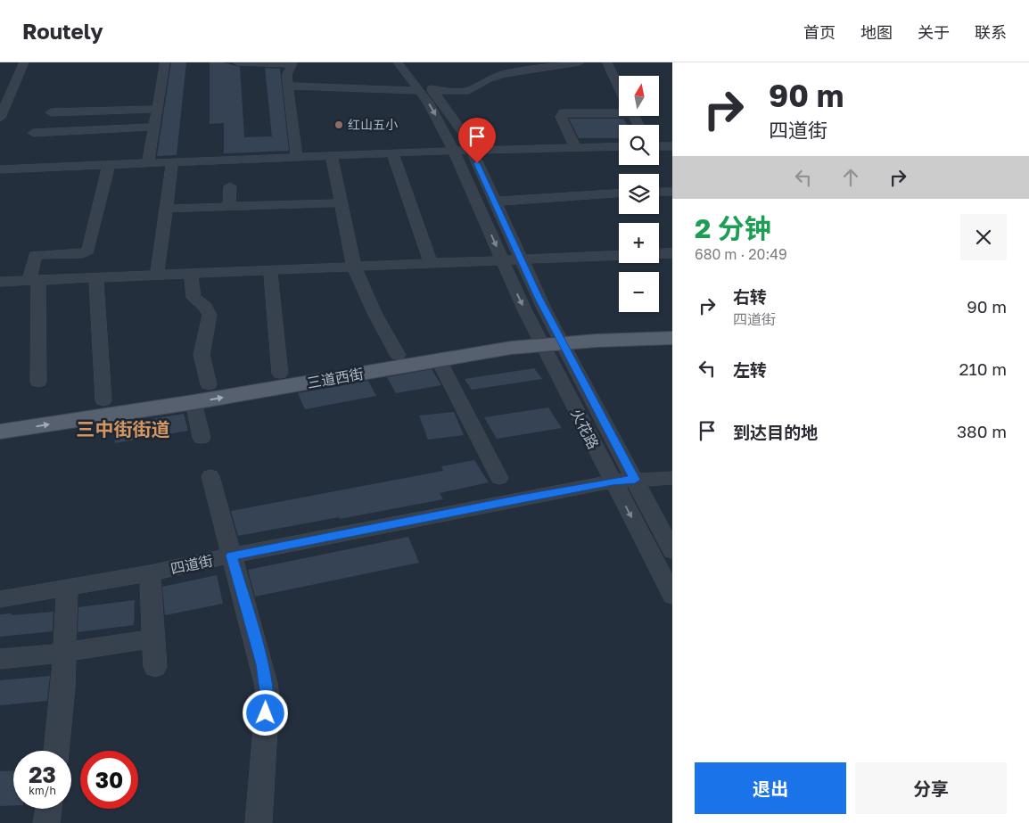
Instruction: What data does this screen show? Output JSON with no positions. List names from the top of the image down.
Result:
{
  "streets": {
    "main road": ["三道西街"],
    "street": ["火花路", "四道街"]
  },
  "crossings": [
    ["三道西街", "火花路"],
    ["火花路", "四道街"]
  ],
  "districts": ["三中街街道"],
  "places": ["红山五小"],
  "north": "top",
  "page": {
    "header": "Routely",
    "nav": [
      "首页",
      "地图",
      "关于",
      "联系"
    ],
    "turn": ["90 m", "四道街"],
    "map_buttons": ["+", "−"],
    "heading": ["2 分钟", "680 m · 20:49"],
    "list": [
      {
        "name": "右转",
        "note": "四道街",
        "value": "90 m"
      },
      {
        "name": "左转",
        "value": "210 m"
      },
      {
        "name": "到达目的地",
        "value": "380 m"
      }
    ],
    "speed": "23 km/h",
    "limit": "30",
    "buttons": ["退出", "分享"]
  }
}
